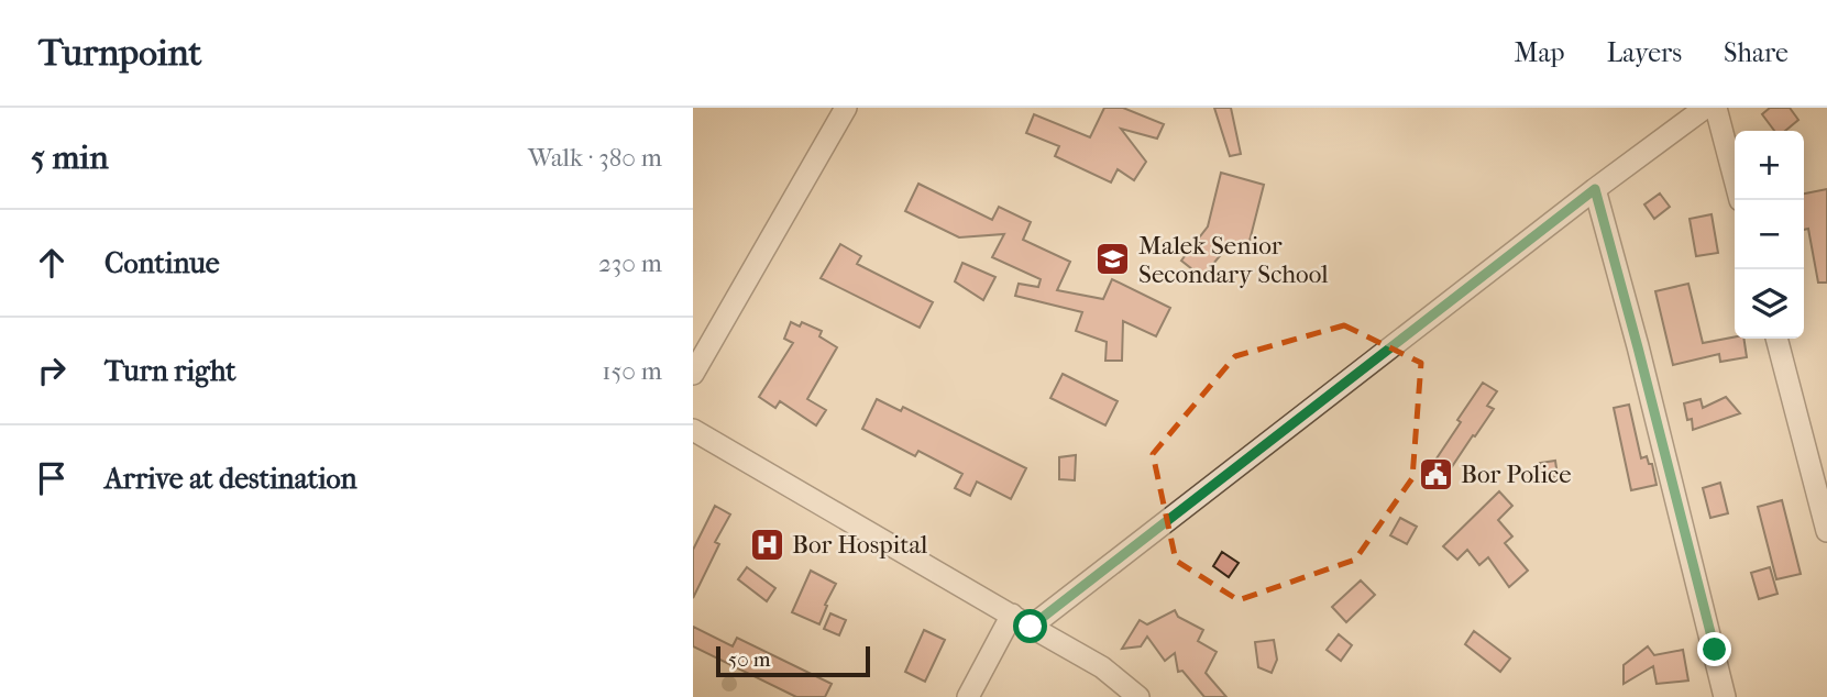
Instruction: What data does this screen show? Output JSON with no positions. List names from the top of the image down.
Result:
{
  "places": {
    "school or university": ["Malek Senior Secondary School"],
    "public building": ["Bor Police"],
    "hospital": ["Bor Hospital"]
  },
  "scale_bar": "50 m",
  "page": {
    "header": "Turnpoint",
    "nav": ["Map", "Layers", "Share"],
    "heading": ["5 min", "Walk · 380 m"],
    "map_buttons": ["+", "−"],
    "list": [
      ["Continue", "230 m"],
      ["Turn right", "150 m"],
      "Arrive at destination"
    ],
    "scale": "50 m"
  }
}
